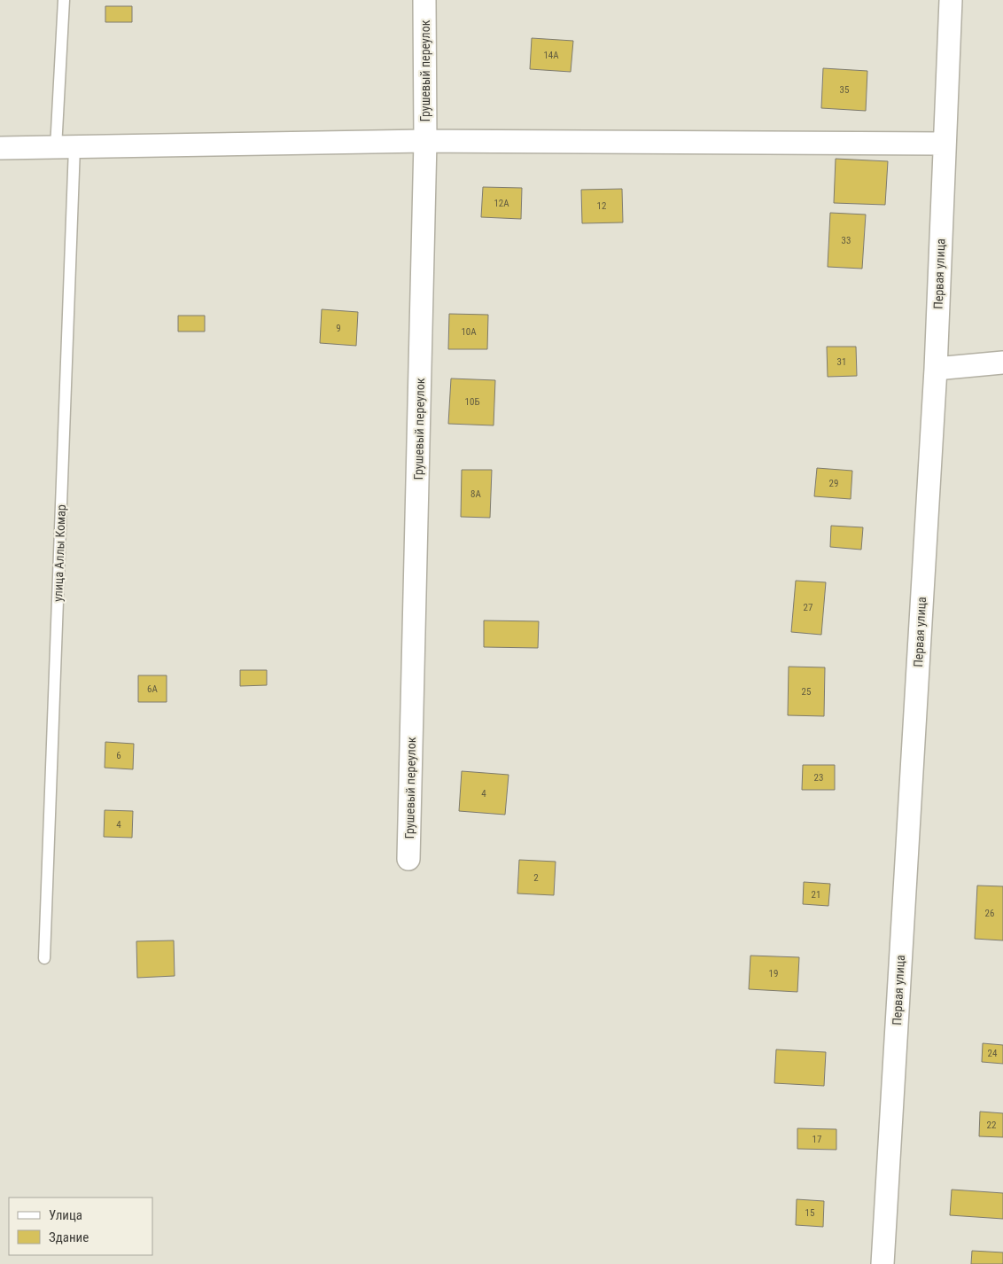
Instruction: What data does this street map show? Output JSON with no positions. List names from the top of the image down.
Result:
{
  "streets": {
    "street": ["Грушевый переулок", "Первая улица"],
    "lane": ["улица Аллы Комар"]
  },
  "house_numbers": [
    "14А",
    "35",
    "12А",
    "12",
    "33",
    "9",
    "10А",
    "31",
    "10Б",
    "29",
    "8А",
    "27",
    "6А",
    "25",
    "6",
    "23",
    "4",
    "4",
    "2",
    "21",
    "26",
    "19",
    "24",
    "22",
    "17",
    "15"
  ],
  "legend": ["Улица", "Здание"]
}
